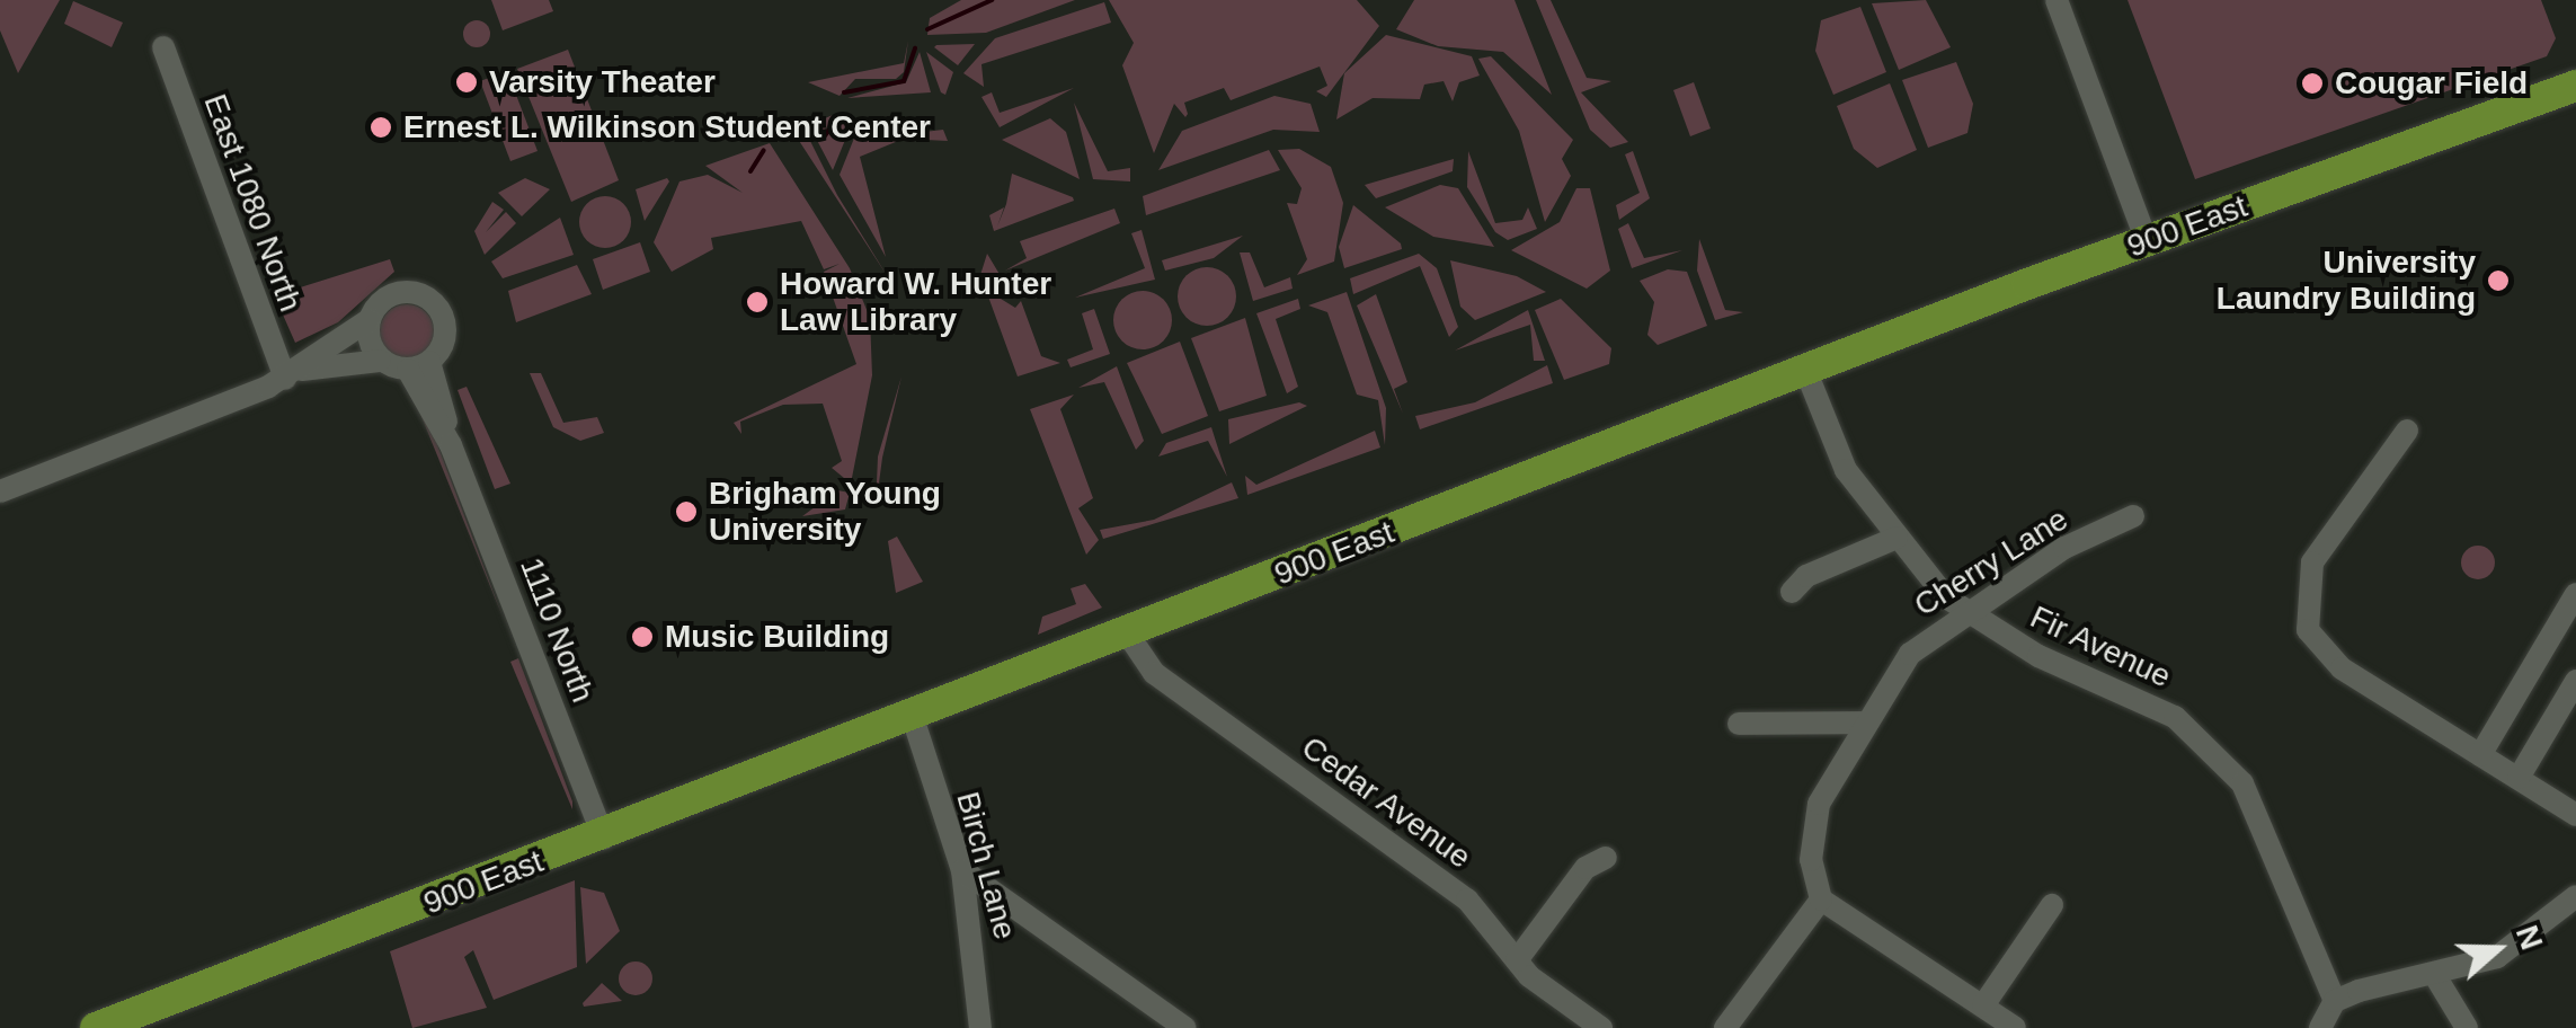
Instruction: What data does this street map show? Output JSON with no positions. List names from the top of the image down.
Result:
{
  "streets": {
    "main road": ["900 East"],
    "street": [
      "East 1080 North",
      "Cherry Lane",
      "1110 North",
      "Fir Avenue",
      "Cedar Avenue",
      "Birch Lane"
    ]
  },
  "crossings": [
    ["900 East", "1110 North"],
    ["900 East", "Fir Avenue"],
    ["900 East", "Cedar Avenue"],
    ["900 East", "Birch Lane"],
    ["Cherry Lane", "Fir Avenue"]
  ],
  "places": [
    "Varsity Theater",
    "Cougar Field",
    "Ernest L. Wilkinson Student Center",
    "University Laundry Building",
    "Howard W. Hunter Law Library",
    "Brigham Young University",
    "Music Building"
  ],
  "north": "right"
}
